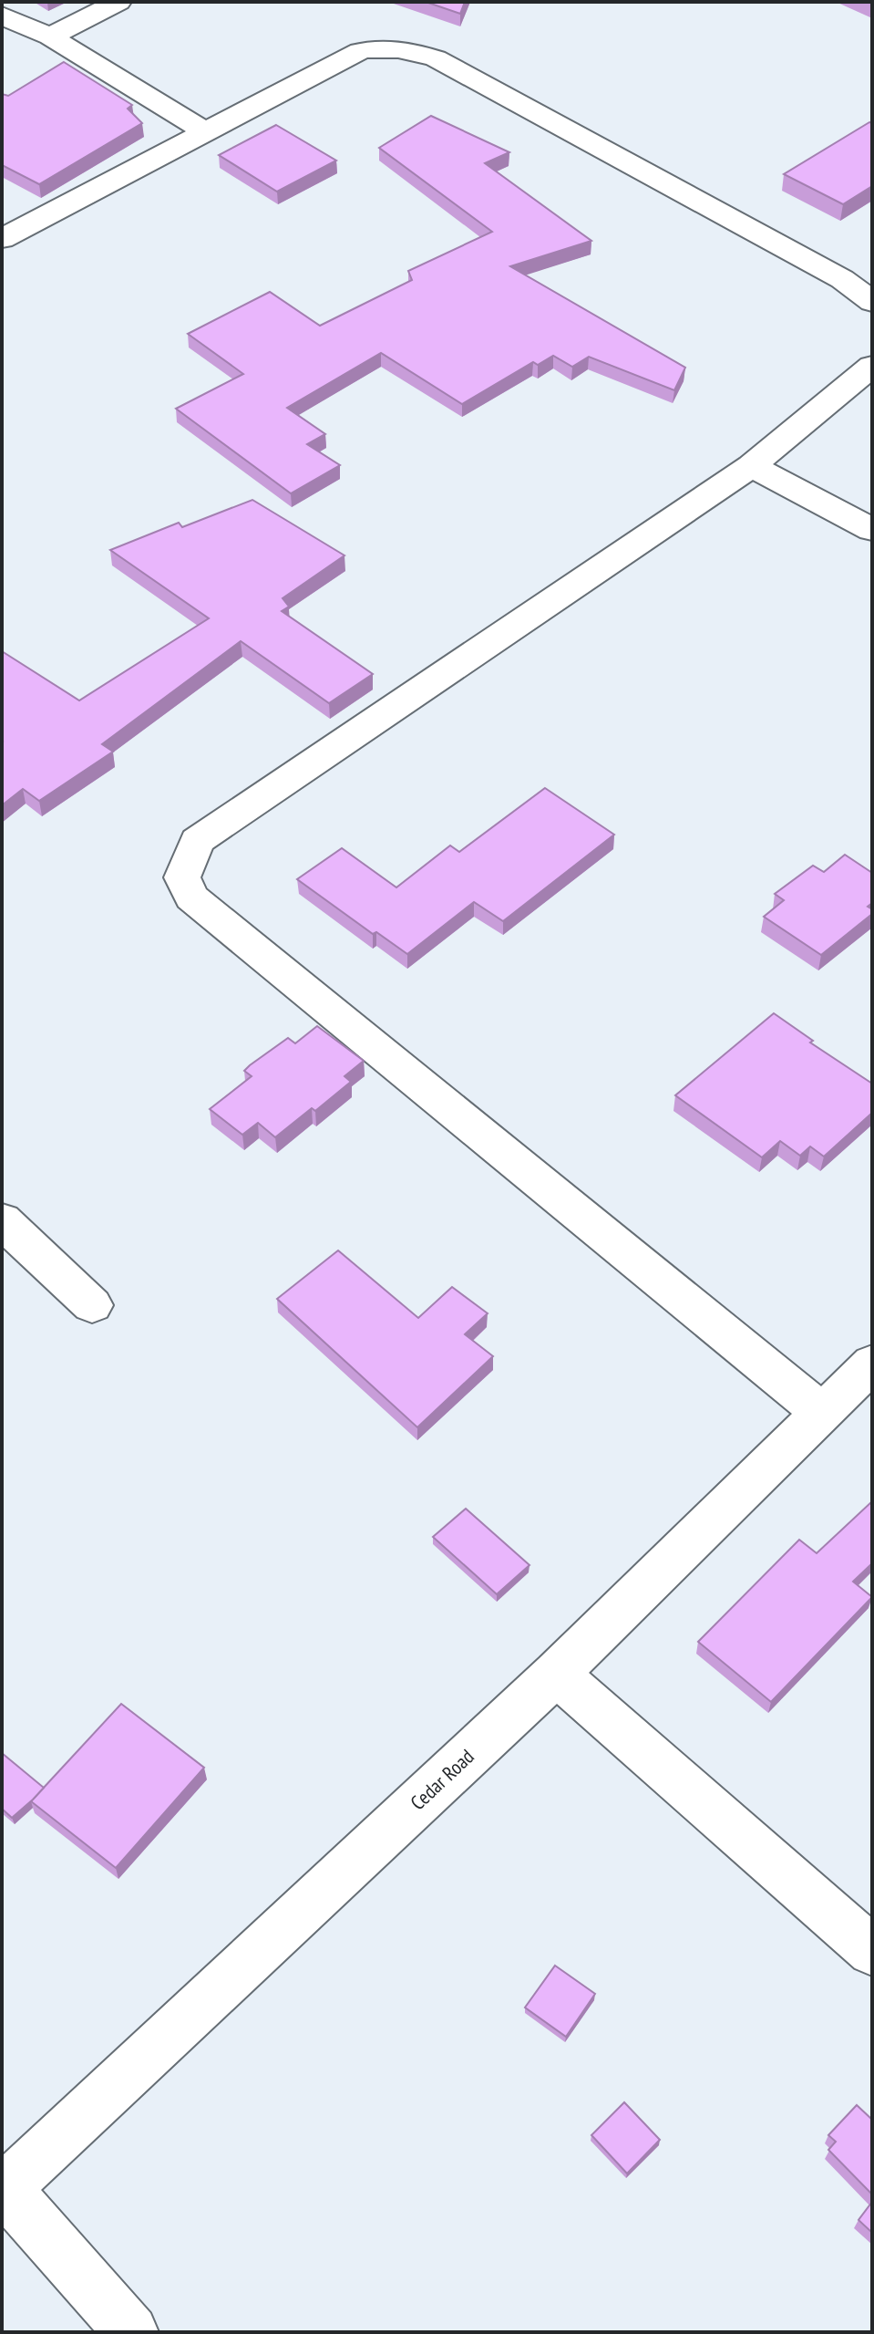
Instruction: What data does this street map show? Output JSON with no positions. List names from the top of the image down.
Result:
{
  "streets": {
    "street": ["Cedar Road"]
  }
}
